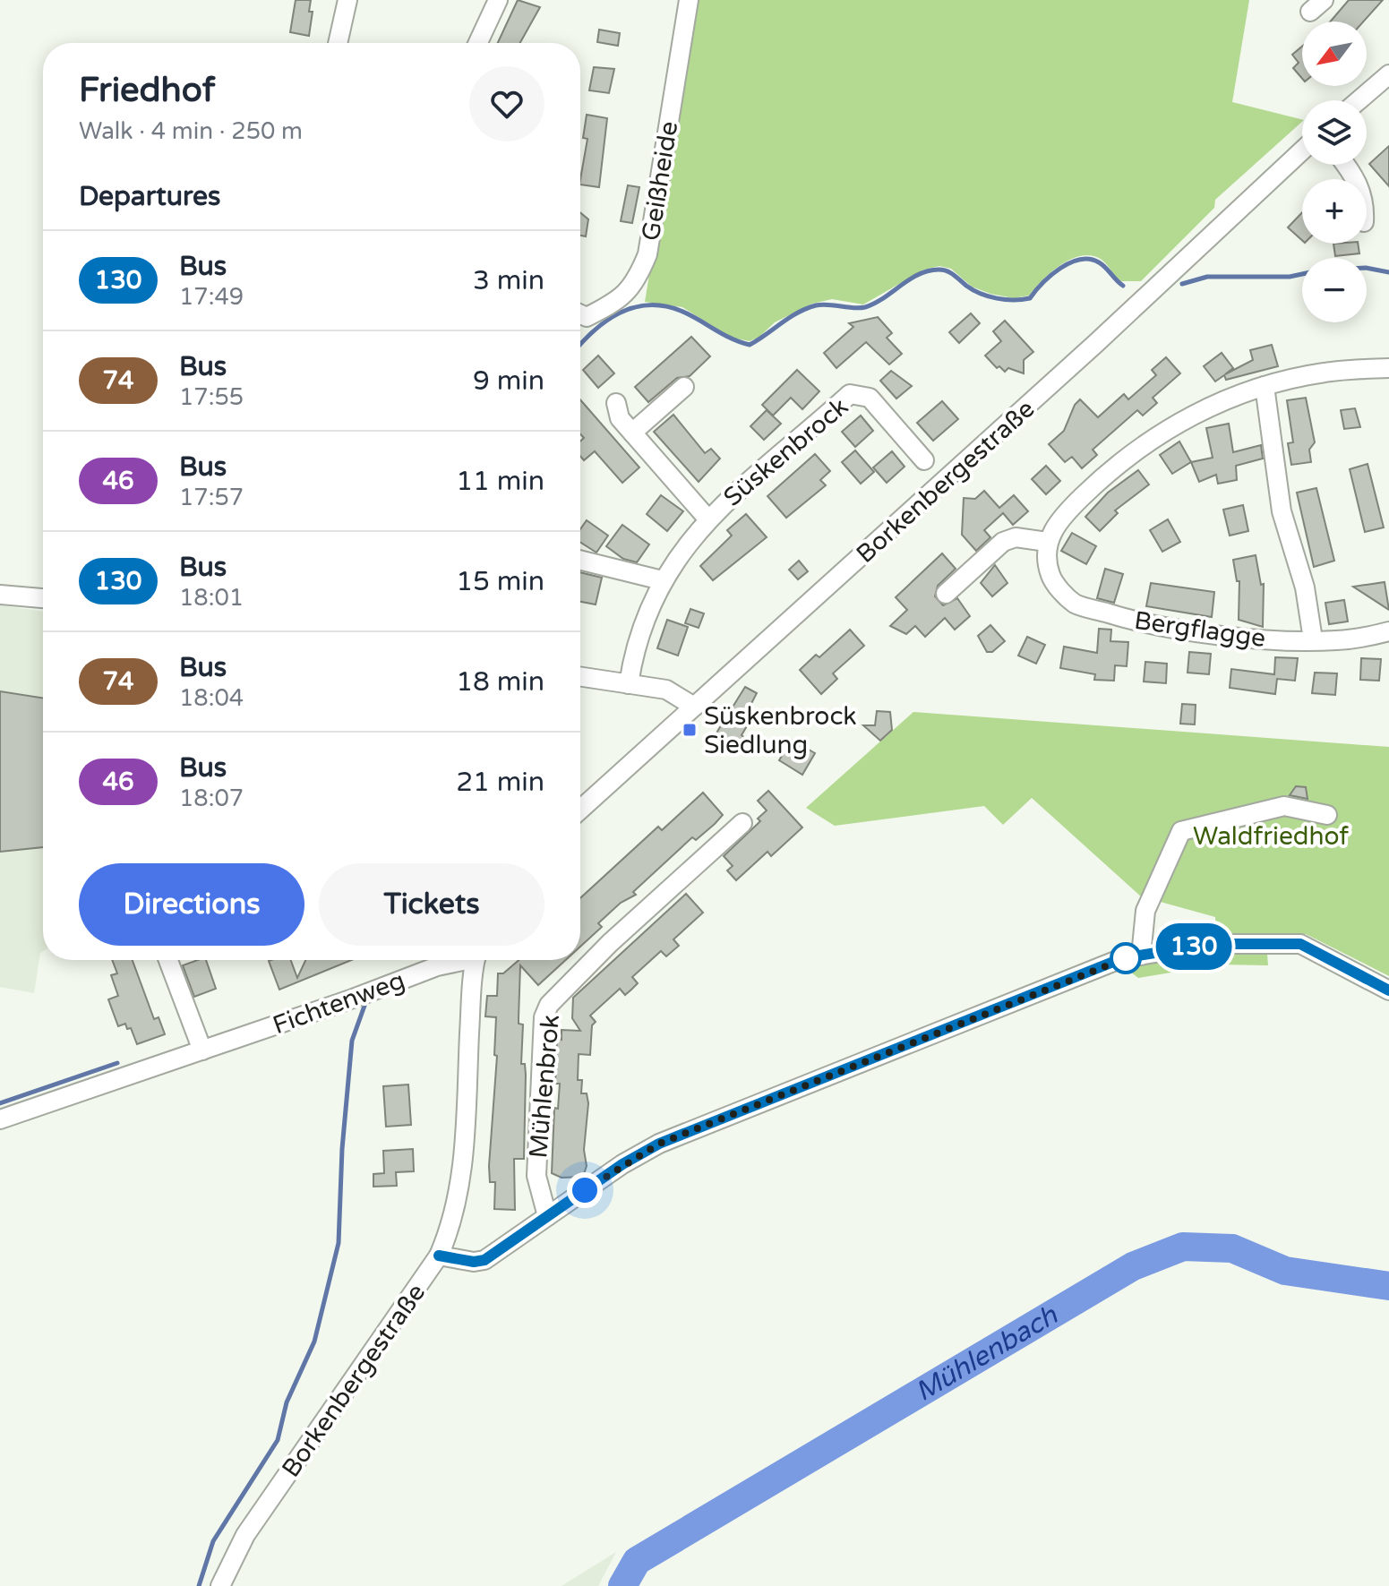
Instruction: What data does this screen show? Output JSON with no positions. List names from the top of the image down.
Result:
{
  "streets": {
    "street": [
      "Geißheide",
      "Süskenbrock",
      "Borkenbergestraße",
      "Bergflagge",
      "Fichtenweg",
      "Mühlenbrok"
    ]
  },
  "water": ["Mühlenbach"],
  "parks": ["Waldfriedhof"],
  "places": {
    "transit": ["Süskenbrock Siedlung"]
  },
  "lines": ["bus line 130"],
  "north": "bottom left",
  "page": {
    "on_map": "130",
    "map_buttons": ["+", "−"],
    "heading": [
      ["Friedhof", "Walk · 4 min · 250 m"],
      "Departures"
    ],
    "list": [
      {
        "mark": "130",
        "name": "Bus",
        "note": "17:49",
        "value": "3 min"
      },
      {
        "mark": "74",
        "name": "Bus",
        "note": "17:55",
        "value": "9 min"
      },
      {
        "mark": "46",
        "name": "Bus",
        "note": "17:57",
        "value": "11 min"
      },
      {
        "mark": "130",
        "name": "Bus",
        "note": "18:01",
        "value": "15 min"
      },
      {
        "mark": "74",
        "name": "Bus",
        "note": "18:04",
        "value": "18 min"
      },
      {
        "mark": "46",
        "name": "Bus",
        "note": "18:07",
        "value": "21 min"
      }
    ],
    "buttons": ["Directions", "Tickets"]
  }
}
